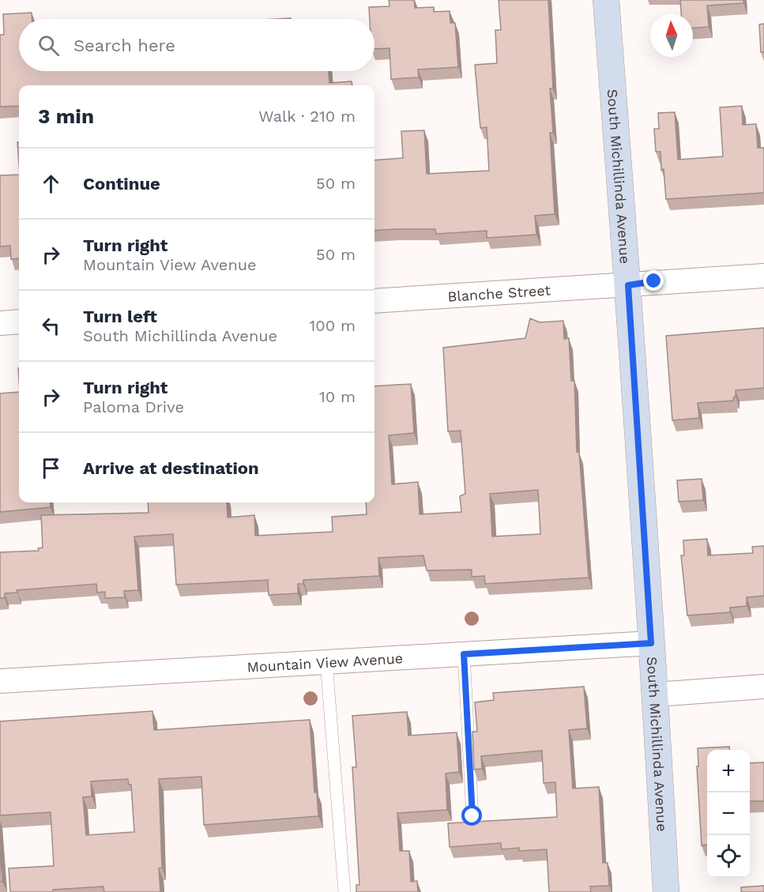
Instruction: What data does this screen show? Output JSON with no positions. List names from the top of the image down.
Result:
{
  "streets": {
    "main road": ["South Michillinda Avenue"],
    "street": ["Blanche Street", "Mountain View Avenue"]
  },
  "crossings": [
    ["South Michillinda Avenue", "Blanche Street"],
    ["South Michillinda Avenue", "Mountain View Avenue"]
  ],
  "north": "top",
  "page": {
    "search": "Search here",
    "heading": ["3 min", "Walk · 210 m"],
    "list": [
      ["Continue", "50 m"],
      ["Turn right", "Mountain View Avenue", "50 m"],
      ["Turn left", "South Michillinda Avenue", "100 m"],
      ["Turn right", "Paloma Drive", "10 m"],
      "Arrive at destination"
    ],
    "map_buttons": ["+", "−"]
  }
}
